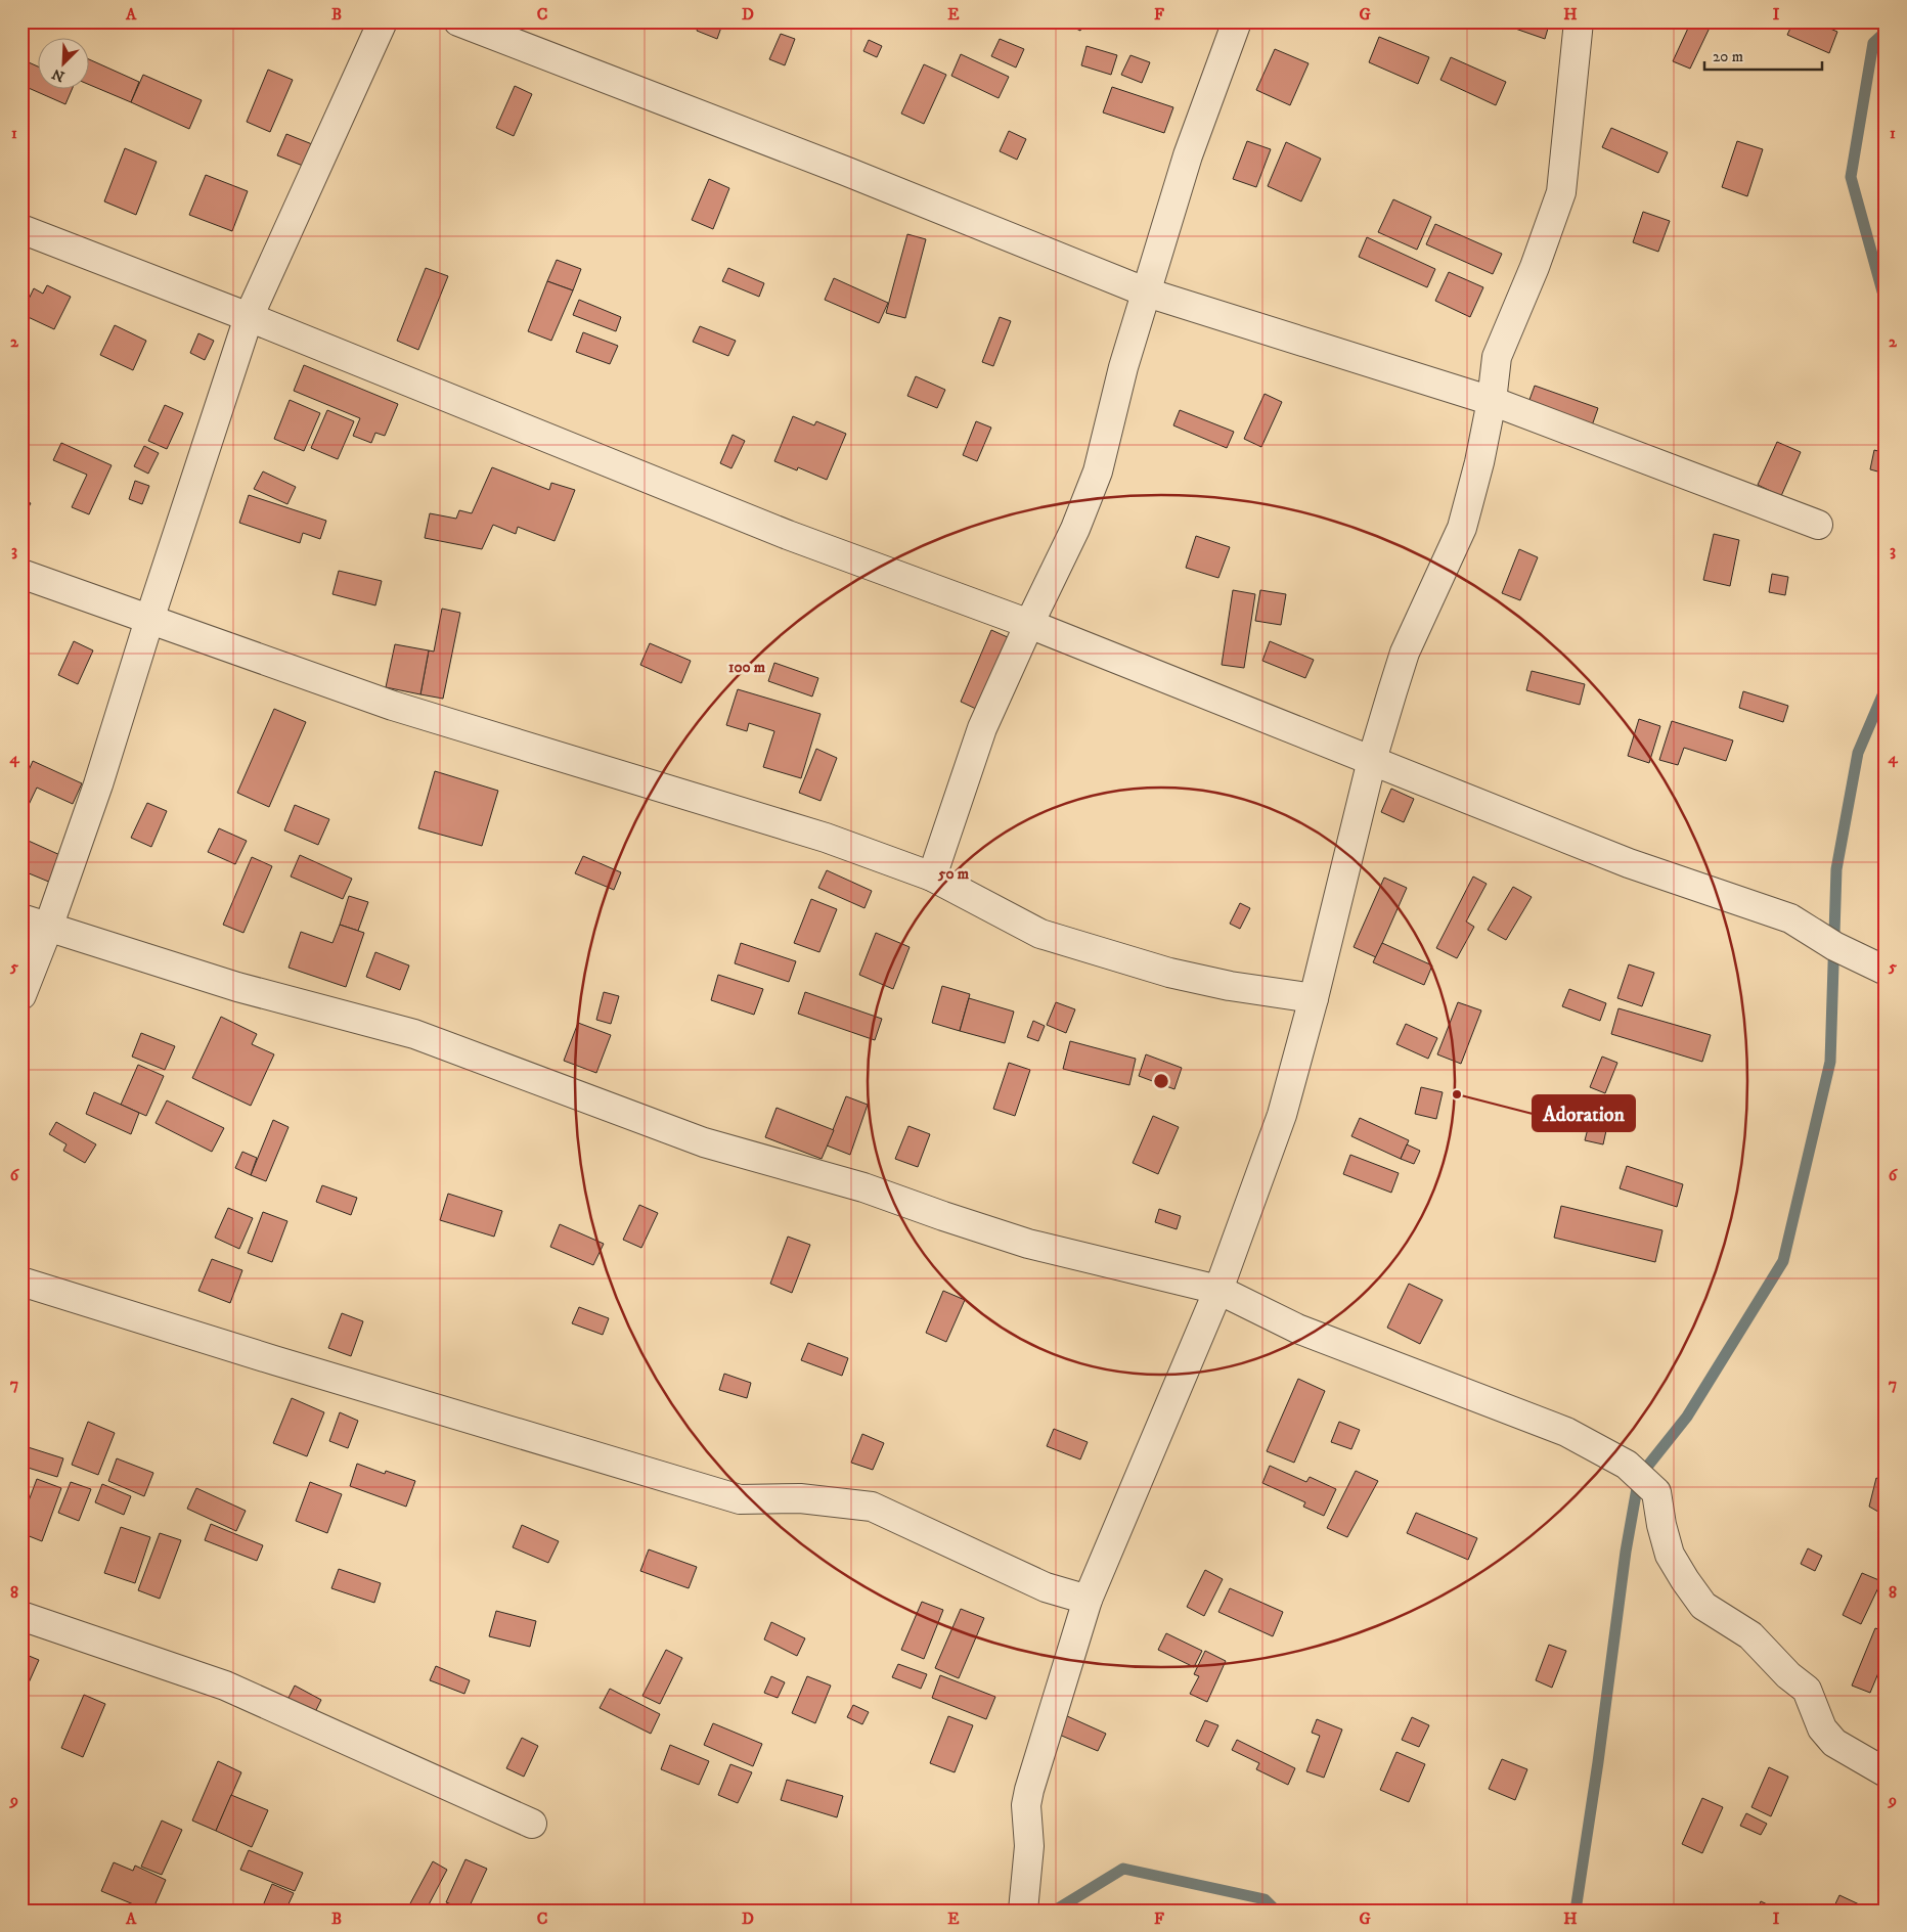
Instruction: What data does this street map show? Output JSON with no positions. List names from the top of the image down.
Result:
{
  "places": ["Adoration"],
  "scale_bar": "20 m",
  "north": "bottom left",
  "grid": {
    "columns": [
      "A",
      "B",
      "C",
      "D",
      "E",
      "F",
      "G",
      "H",
      "I"
    ],
    "rows": [
      "1",
      "2",
      "3",
      "4",
      "5",
      "6",
      "7",
      "8",
      "9"
    ]
  },
  "rings": ["100 m", "50 m"]
}
